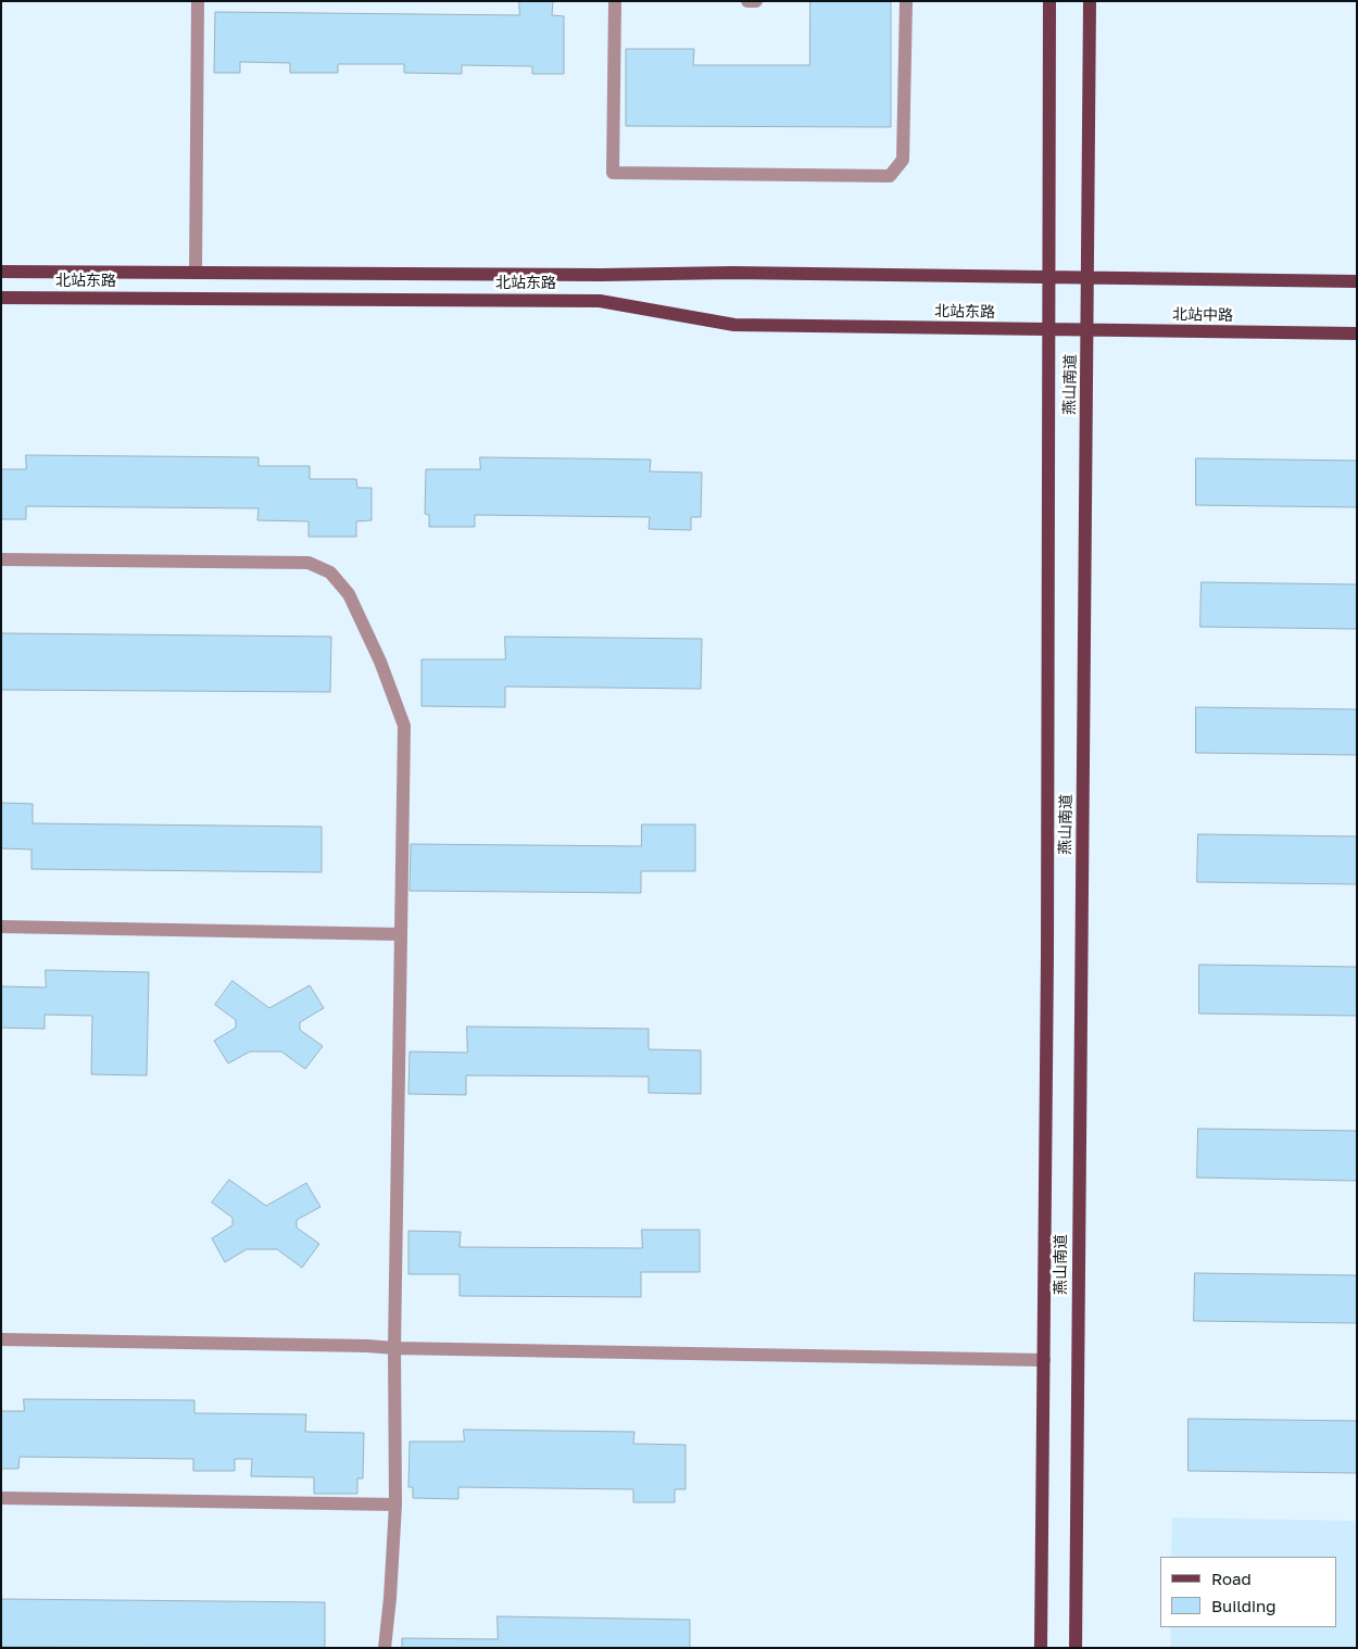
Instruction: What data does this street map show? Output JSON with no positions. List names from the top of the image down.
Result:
{
  "streets": {
    "main road": ["北站东路", "北站中路", "燕山南道"]
  },
  "crossings": [
    ["北站东路", "北站中路"],
    ["北站东路", "燕山南道"],
    ["北站中路", "燕山南道"]
  ],
  "legend": ["Road", "Building"]
}
